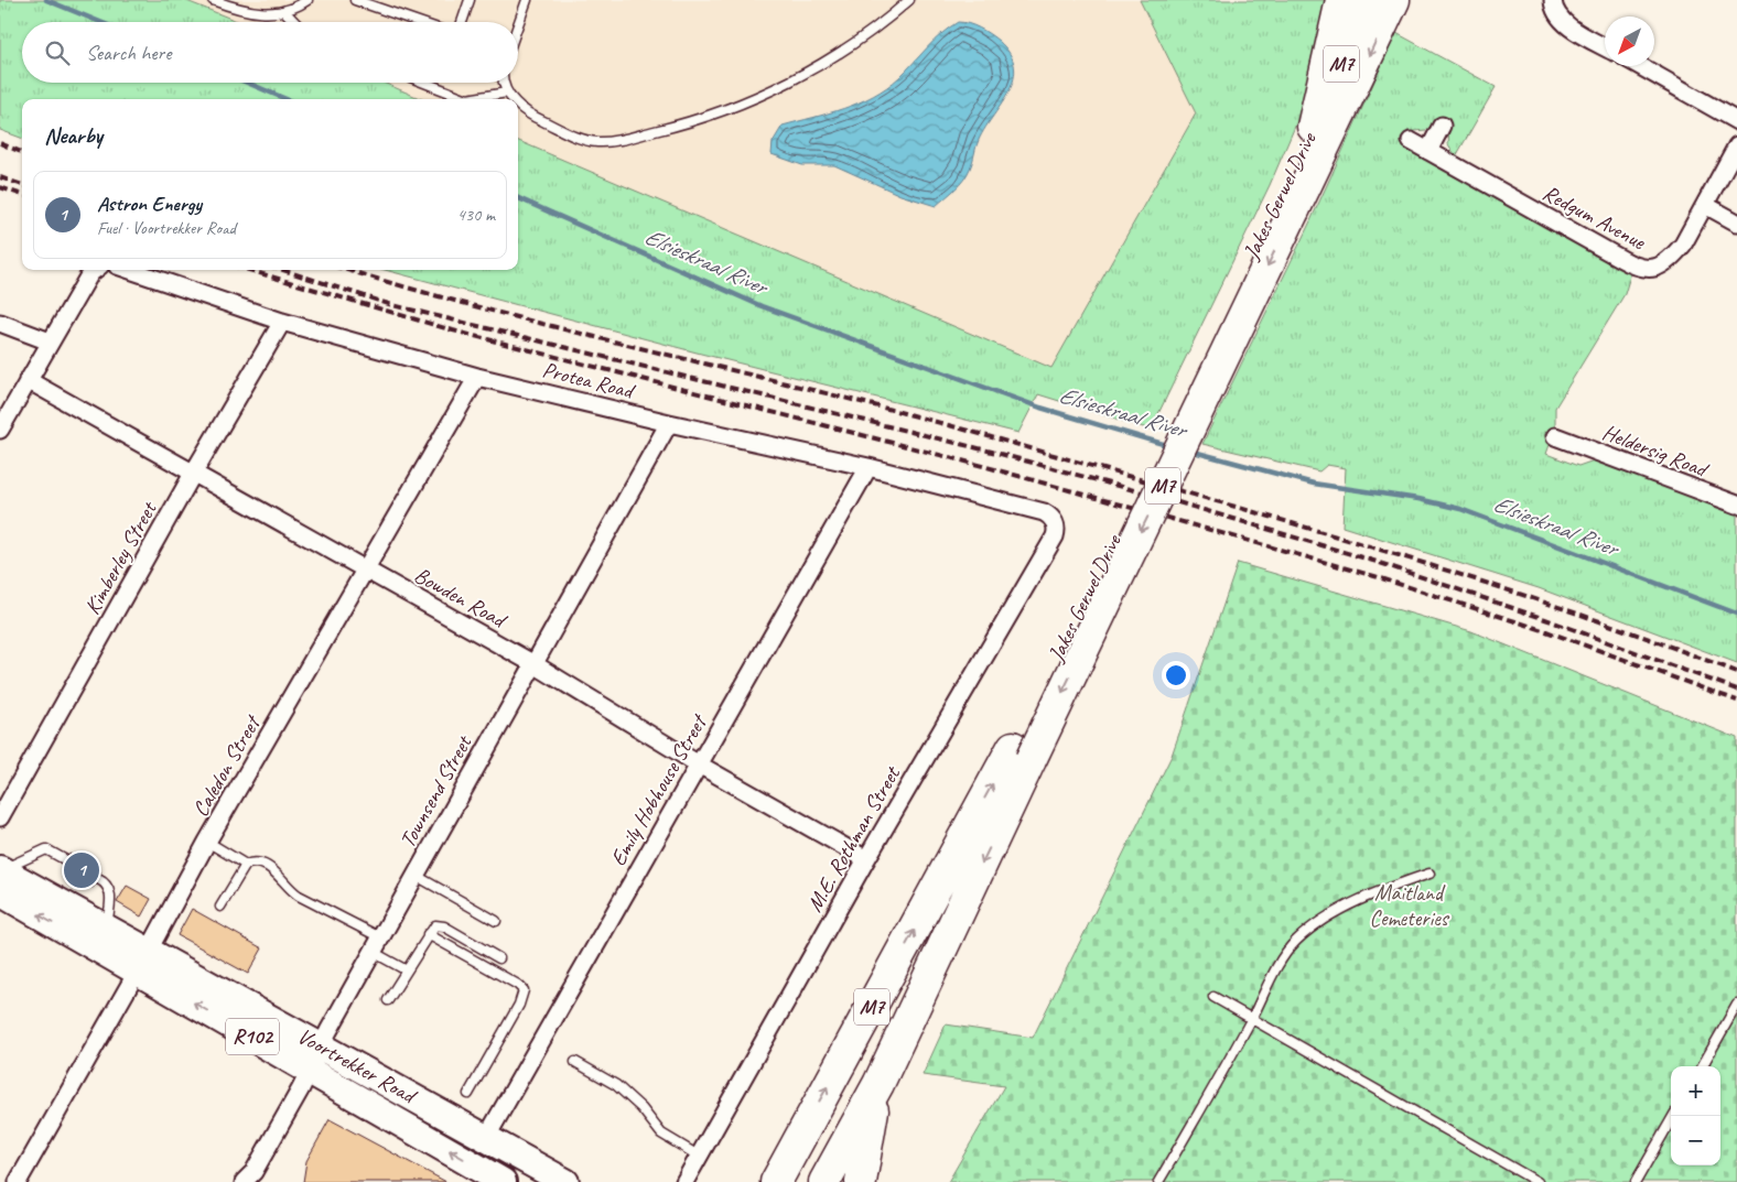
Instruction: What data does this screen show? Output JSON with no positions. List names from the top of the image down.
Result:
{
  "streets": {
    "highway": ["M7", "Jakes Gerwel Drive"],
    "main road": ["R102", "Voortrekker Road"],
    "street": [
      "Redgum Avenue",
      "Protea Road",
      "Heldersig Road",
      "Kimberley Street",
      "Bowden Road",
      "Caledon Street",
      "Emily Hobhouse Street",
      "Townsend Street",
      "M.E. Rothman Street"
    ]
  },
  "crossings": [
    ["Protea Road", "Kimberley Street"],
    ["Protea Road", "Caledon Street"],
    ["Protea Road", "Emily Hobhouse Street"],
    ["Protea Road", "Townsend Street"],
    ["Protea Road", "M.E. Rothman Street"],
    ["Kimberley Street", "Bowden Road"],
    ["Bowden Road", "Caledon Street"],
    ["Bowden Road", "Emily Hobhouse Street"],
    ["Bowden Road", "Townsend Street"],
    ["Bowden Road", "M.E. Rothman Street"],
    ["Caledon Street", "Voortrekker Road"],
    ["Emily Hobhouse Street", "Voortrekker Road"],
    ["Townsend Street", "Voortrekker Road"]
  ],
  "water": ["Elsieskraal River"],
  "parks": ["Maitland Cemeteries"],
  "north": "bottom left",
  "page": {
    "search": "Search here",
    "heading": "Nearby",
    "list": [
      {
        "mark": "1",
        "name": "Astron Energy",
        "note": "Fuel · Voortrekker Road",
        "value": "430 m"
      }
    ],
    "pins": "1",
    "map_buttons": ["+", "−"]
  }
}
